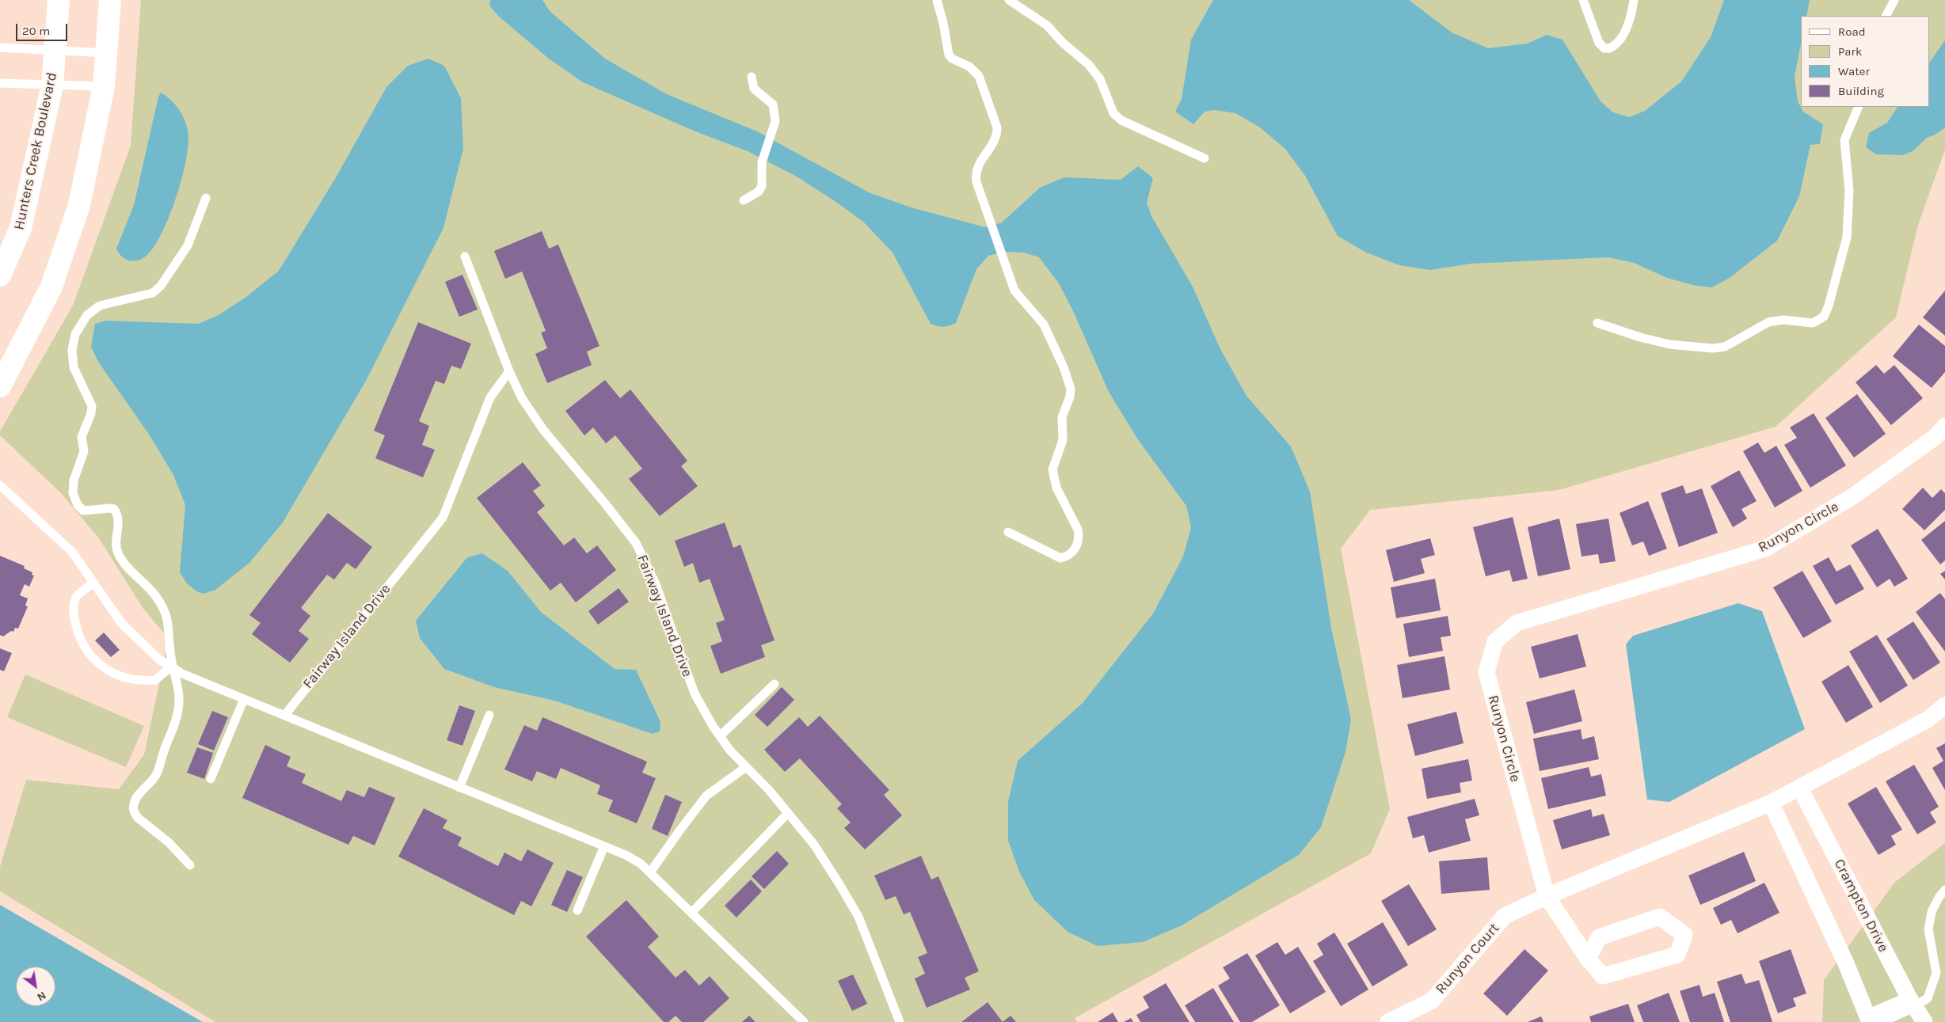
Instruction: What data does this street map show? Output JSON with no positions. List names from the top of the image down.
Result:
{
  "streets": {
    "street": [
      "Hunters Creek Boulevard",
      "Runyon Circle",
      "Crampton Drive",
      "Runyon Court"
    ],
    "lane": ["Fairway Island Drive"]
  },
  "crossings": [
    ["Runyon Circle", "Runyon Court"]
  ],
  "legend": [
    "Road",
    "Park",
    "Water",
    "Building"
  ],
  "scale_bar": "20 m",
  "north": "bottom right"
}
